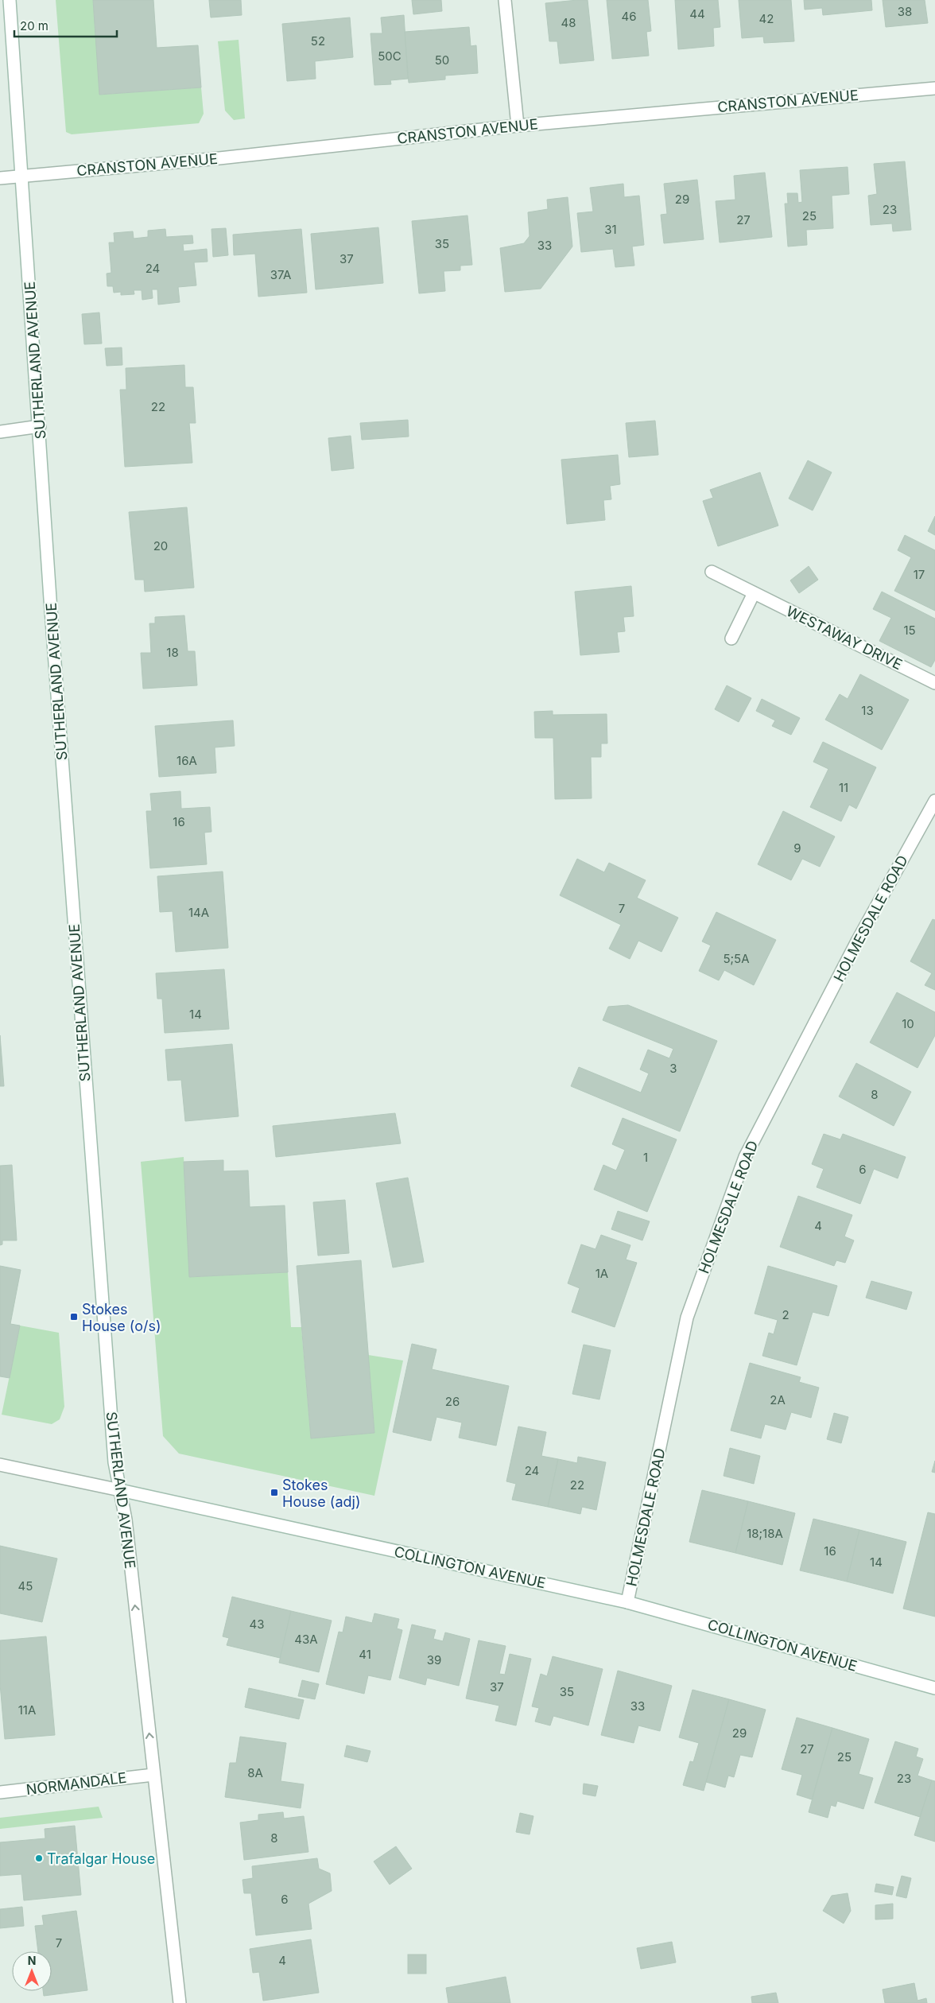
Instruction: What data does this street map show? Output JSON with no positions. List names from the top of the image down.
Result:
{
  "streets": {
    "street": [
      "CRANSTON AVENUE",
      "SUTHERLAND AVENUE",
      "WESTAWAY DRIVE",
      "HOLMESDALE ROAD",
      "COLLINGTON AVENUE",
      "NORMANDALE"
    ]
  },
  "crossings": [
    ["CRANSTON AVENUE", "SUTHERLAND AVENUE"],
    ["SUTHERLAND AVENUE", "COLLINGTON AVENUE"],
    ["SUTHERLAND AVENUE", "NORMANDALE"],
    ["HOLMESDALE ROAD", "COLLINGTON AVENUE"]
  ],
  "places": {
    "transit": ["Stokes House (o/s)", "Stokes House (adj)"],
    "other": ["Trafalgar House"]
  },
  "house_numbers": [
    "38",
    "44",
    "46",
    "42",
    "48",
    "52",
    "50C",
    "50",
    "29",
    "23",
    "25",
    "27",
    "31",
    "35",
    "33",
    "37",
    "24",
    "37A",
    "22",
    "20",
    "17",
    "15",
    "18",
    "13",
    "16A",
    "11",
    "16",
    "9",
    "7",
    "14A",
    "5;5A",
    "14",
    "10",
    "3",
    "8",
    "1",
    "6",
    "4",
    "1A",
    "2",
    "2A",
    "26",
    "24",
    "22",
    "18;18A",
    "16",
    "14",
    "45",
    "43",
    "43A",
    "41",
    "39",
    "37",
    "35",
    "33",
    "11A",
    "29",
    "27",
    "25",
    "8A",
    "23",
    "8",
    "6",
    "7",
    "4"
  ],
  "scale_bar": "20 m",
  "north": "top"
}
